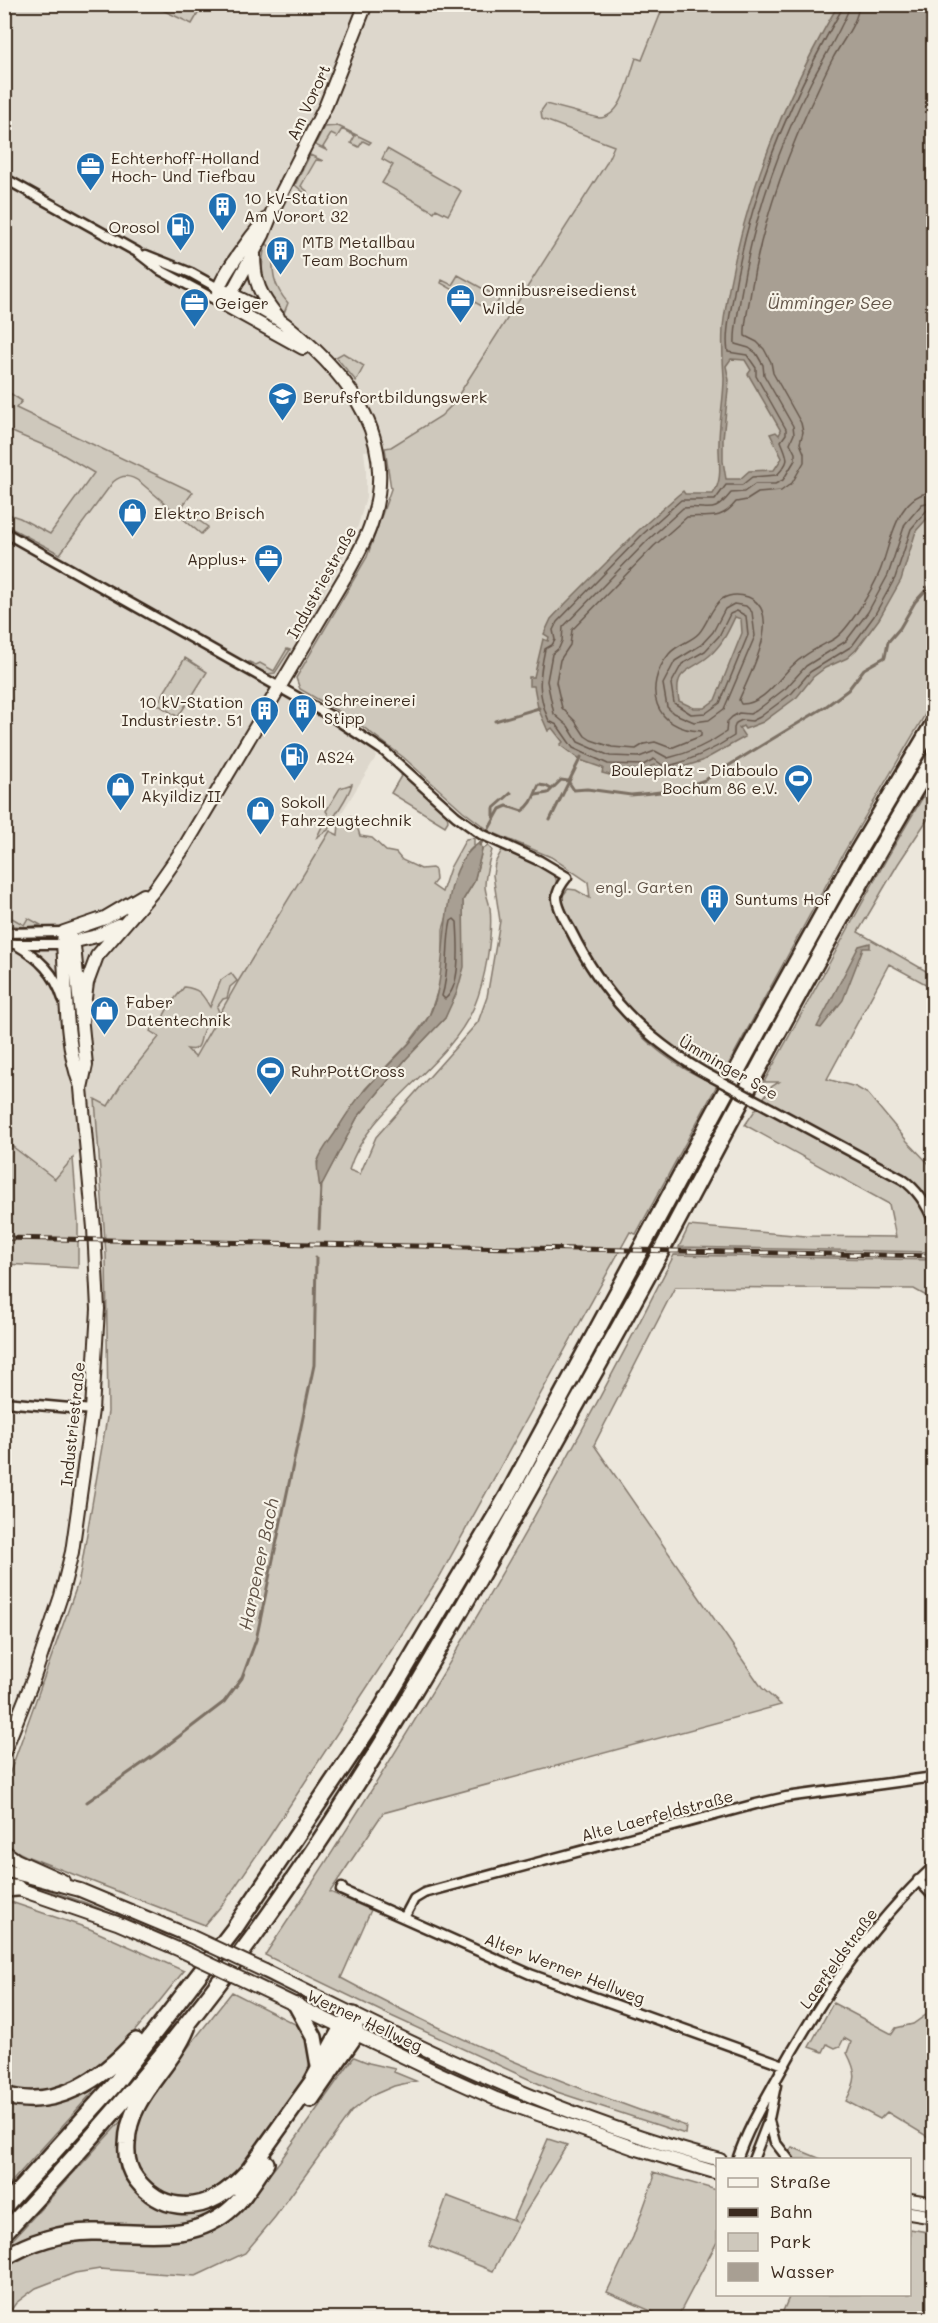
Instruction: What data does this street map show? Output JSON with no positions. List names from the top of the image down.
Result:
{
  "streets": {
    "street": [
      "Am Vorort",
      "Industriestraße",
      "Ümminger See",
      "Alte Laerfeldstraße",
      "Laerfeldstraße",
      "Alter Werner Hellweg",
      "Werner Hellweg"
    ]
  },
  "crossings": [
    ["Am Vorort", "Industriestraße"],
    ["Industriestraße", "Ümminger See"],
    ["Alte Laerfeldstraße", "Alter Werner Hellweg"],
    ["Laerfeldstraße", "Alter Werner Hellweg"]
  ],
  "water": ["Ümminger See", "Harpener Bach"],
  "parks": ["engl. Garten"],
  "places": {
    "office": [
      "Echterhoff-Holland Hoch- Und Tiefbau",
      "Omnibusreisedienst Wilde",
      "Geiger",
      "Applus+"
    ],
    "building": [
      "10 kV-Station Am Vorort 32",
      "MTB Metallbau Team Bochum",
      "Schreinerei Stipp",
      "10 kV-Station Industriestr. 51",
      "Suntums Hof"
    ],
    "fuel station": ["Orosol", "AS24"],
    "school or university": ["Berufsfortbildungswerk"],
    "shop": [
      "Elektro Brisch",
      "Trinkgut Akyildiz II",
      "Sokoll Fahrzeugtechnik",
      "Faber Datentechnik"
    ],
    "sports": ["Bouleplatz - Diaboulo Bochum 86 e.V.", "RuhrPottCross"]
  },
  "legend": [
    "Straße",
    "Bahn",
    "Park",
    "Wasser"
  ]
}
